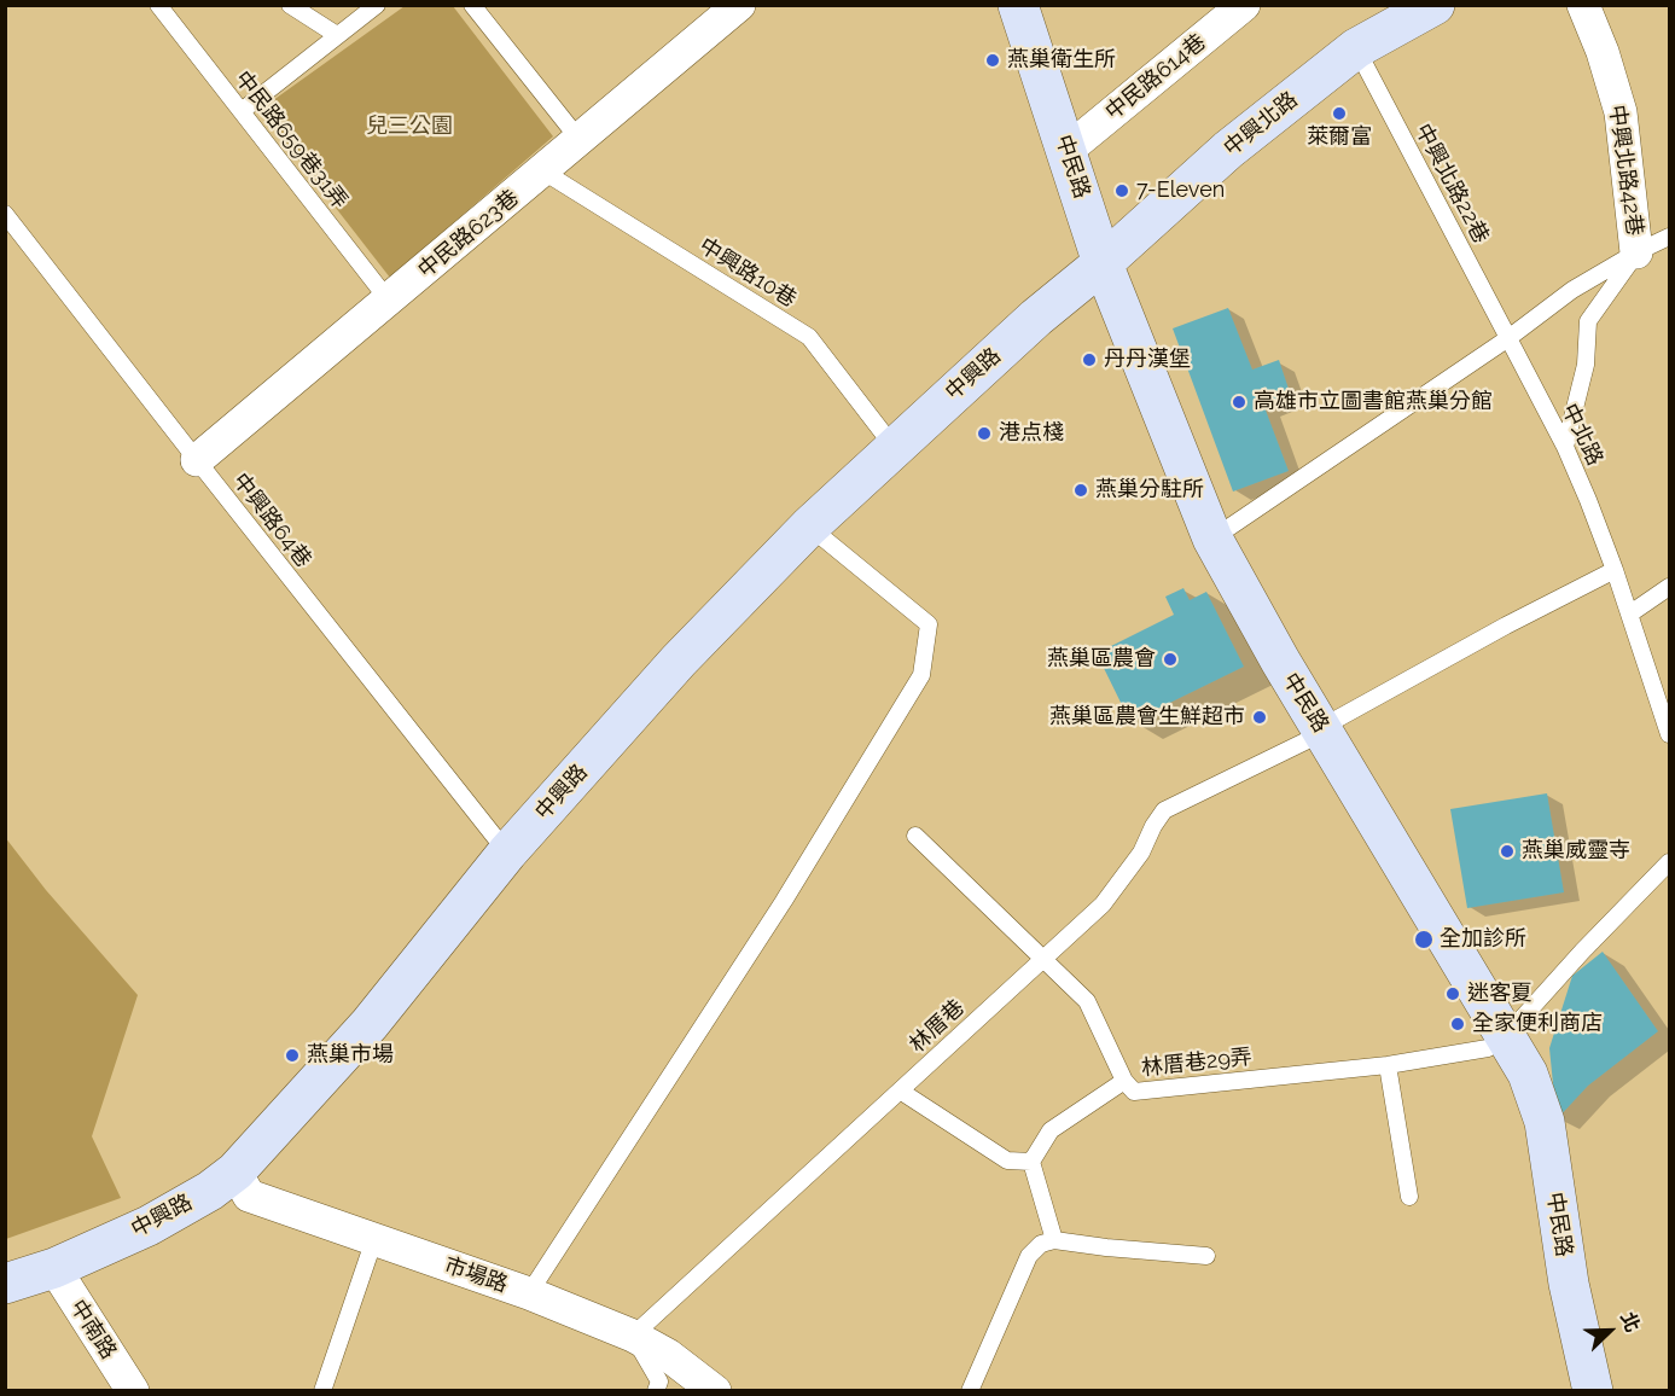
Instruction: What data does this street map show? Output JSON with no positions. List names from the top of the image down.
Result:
{
  "streets": {
    "main road": ["中興北路", "中民路", "中興路"],
    "street": [
      "中民路614巷",
      "中興北路42巷",
      "中民路623巷",
      "市場路",
      "中南路"
    ],
    "lane": [
      "中民路659巷31弄",
      "中興北路22巷",
      "中興路10巷",
      "中北路",
      "中興路64巷",
      "林厝巷",
      "林厝巷29弄"
    ]
  },
  "crossings": [
    ["中民路614巷", "中民路"],
    ["中興北路", "中民路"],
    ["中興北路", "中興北路22巷"],
    ["中興北路", "中興路"],
    ["中民路659巷31弄", "中民路623巷"],
    ["中民路", "中興路"],
    ["中民路", "林厝巷"],
    ["中民路", "林厝巷29弄"],
    ["中興北路22巷", "中北路"],
    ["中民路623巷", "中興路10巷"],
    ["中民路623巷", "中興路64巷"],
    ["中興路10巷", "中興路"],
    ["中興路", "中興路64巷"],
    ["中興路", "市場路"],
    ["中興路", "中南路"],
    ["中北路", "林厝巷"],
    ["林厝巷", "市場路"]
  ],
  "parks": ["兒三公園"],
  "places": [
    "燕巢衛生所",
    "萊爾富",
    "7-Eleven",
    "丹丹漢堡",
    "高雄市立圖書館燕巢分館",
    "港点棧",
    "燕巢分駐所",
    "燕巢區農會",
    "燕巢區農會生鮮超市",
    "燕巢威靈寺",
    "全加診所",
    "迷客夏",
    "全家便利商店",
    "燕巢市場"
  ],
  "north": "top right"
}
